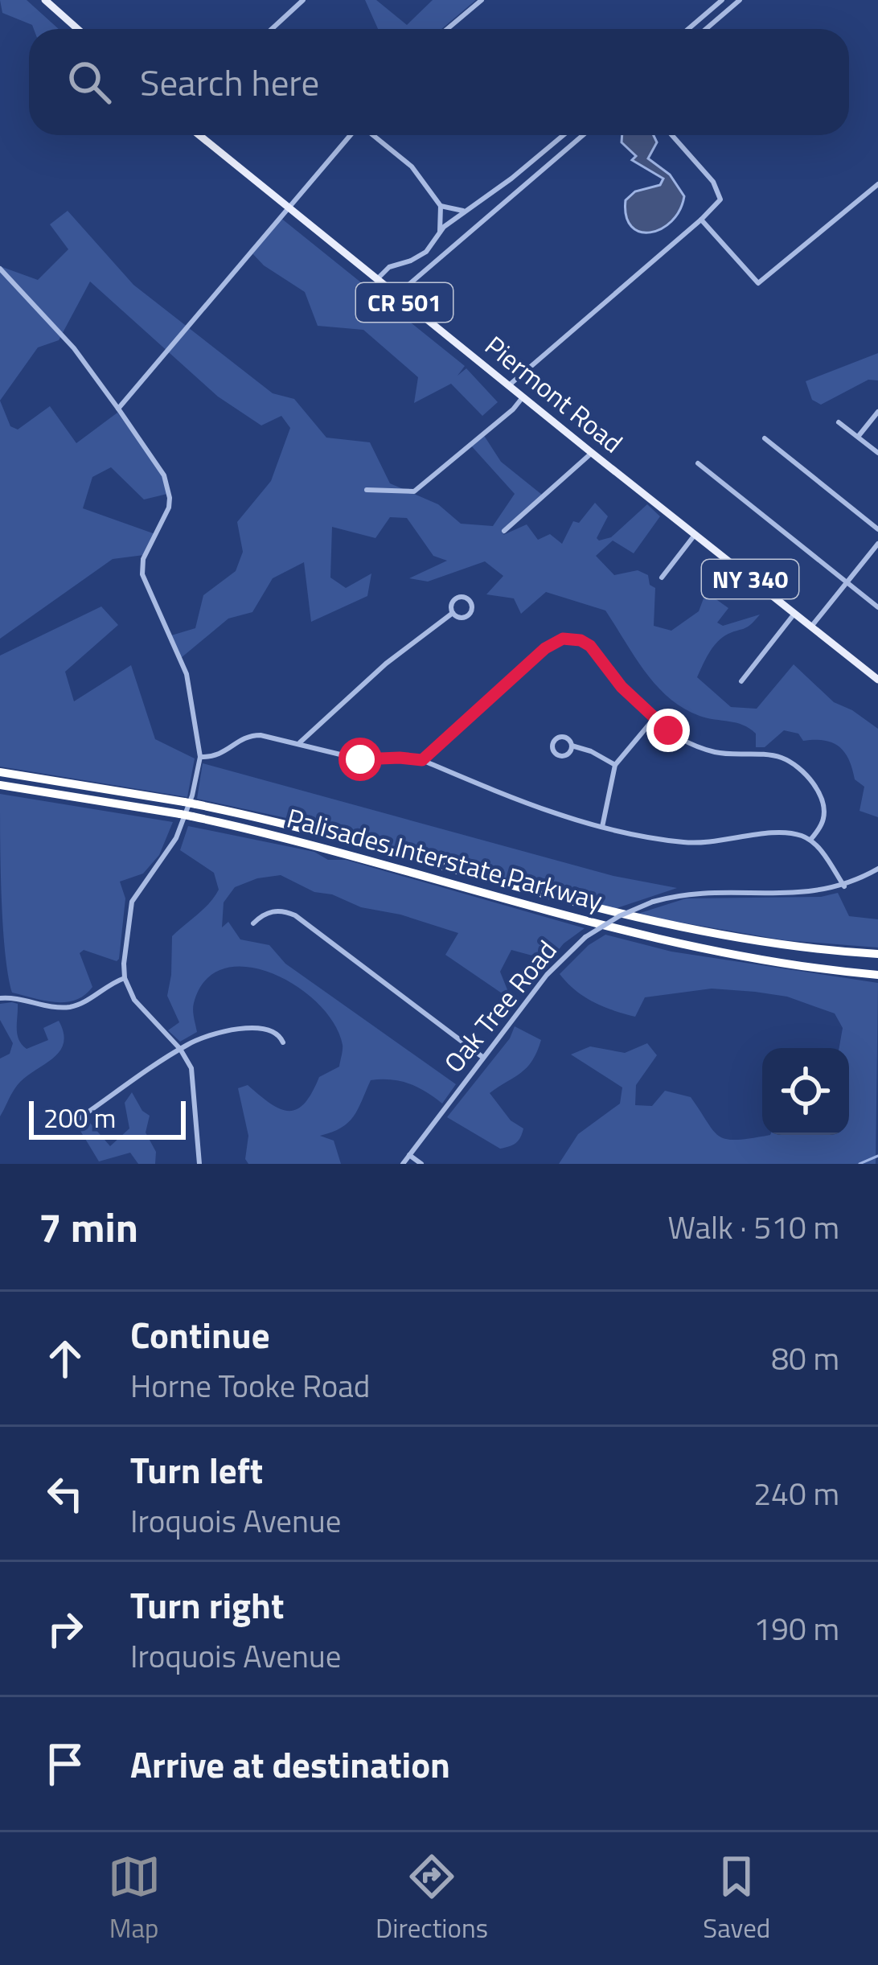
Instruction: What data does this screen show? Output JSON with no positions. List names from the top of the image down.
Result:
{
  "streets": {
    "highway": ["Palisades Interstate Parkway"],
    "main road": ["CR 501", "Piermont Road", "NY 340"],
    "street": ["Oak Tree Road"]
  },
  "crossings": [
    ["Piermont Road", "NY 340"]
  ],
  "scale_bar": "200 m",
  "page": {
    "search": "Search here",
    "scale": "200 m",
    "heading": ["7 min", "Walk · 510 m"],
    "list": [
      ["Continue", "Horne Tooke Road", "80 m"],
      ["Turn left", "Iroquois Avenue", "240 m"],
      ["Turn right", "Iroquois Avenue", "190 m"],
      "Arrive at destination"
    ],
    "nav": ["Map", "Directions", "Saved"]
  }
}
